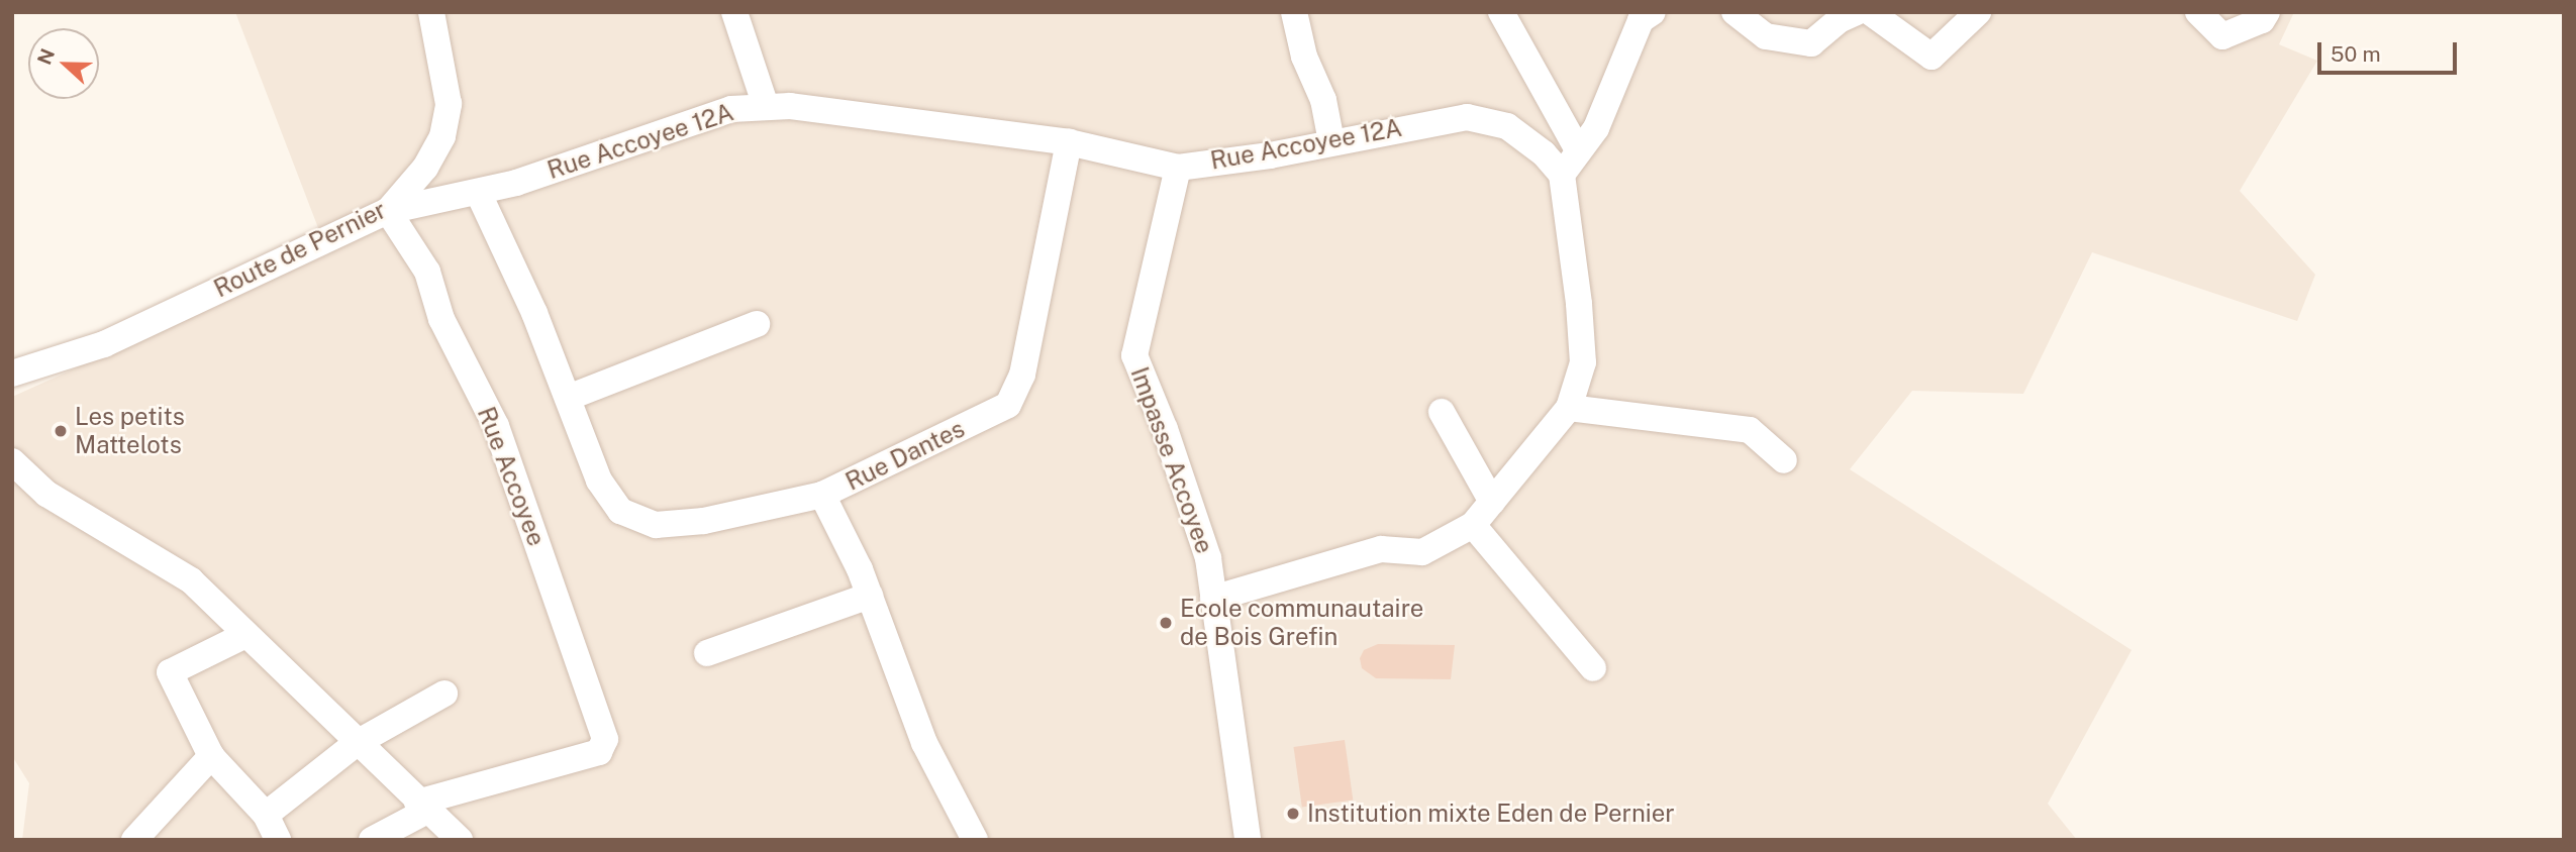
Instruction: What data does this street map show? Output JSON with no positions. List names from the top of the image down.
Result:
{
  "streets": {
    "street": [
      "Rue Accoyee 12A",
      "Route de Pernier",
      "Rue Dantes",
      "Impasse Accoyee",
      "Rue Accoyee"
    ]
  },
  "crossings": [
    ["Rue Accoyee 12A", "Route de Pernier"],
    ["Rue Accoyee 12A", "Rue Dantes"],
    ["Rue Accoyee 12A", "Impasse Accoyee"],
    ["Rue Accoyee 12A", "Rue Accoyee"],
    ["Route de Pernier", "Rue Accoyee"]
  ],
  "places": ["Les petits Mattelots", "Ecole communautaire de Bois Grefin", "Institution mixte Eden de Pernier"],
  "scale_bar": "50 m",
  "north": "left"
}
